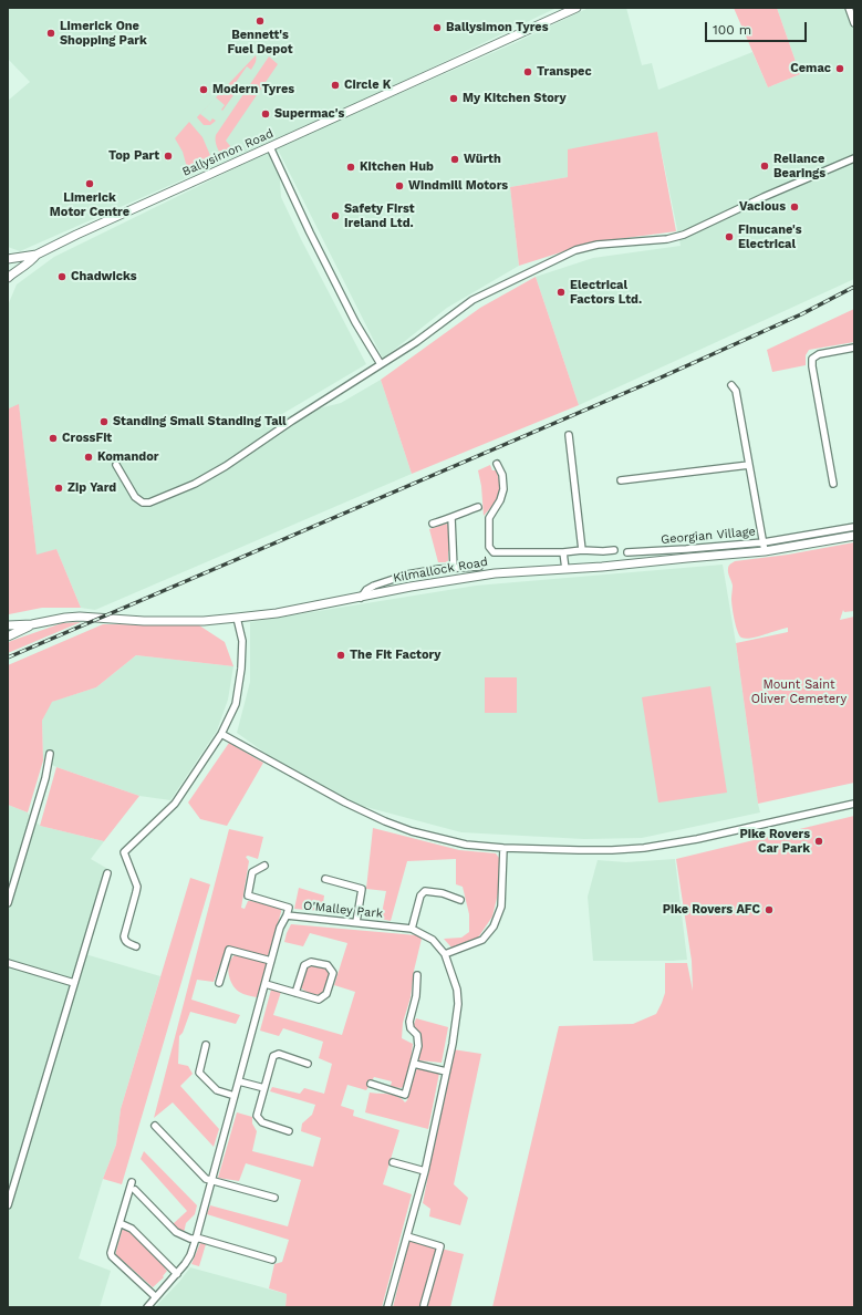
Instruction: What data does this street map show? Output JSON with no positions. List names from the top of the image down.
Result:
{
  "streets": {
    "main road": ["Ballysimon Road", "Kilmallock Road"],
    "street": ["Georgian Village", "O'Malley Park"]
  },
  "crossings": [
    ["Georgian Village", "Kilmallock Road"]
  ],
  "parks": ["Mount Saint Oliver Cemetery"],
  "places": [
    "Bennett's Fuel Depot",
    "Ballysimon Tyres",
    "Limerick One Shopping Park",
    "Cemac",
    "Transpec",
    "Circle K",
    "Modern Tyres",
    "My Kitchen Story",
    "Supermac's",
    "Top Part",
    "Würth",
    "Reliance Bearings",
    "Kitchen Hub",
    "Limerick Motor Centre",
    "Windmill Motors",
    "Vacious",
    "Safety First Ireland Ltd.",
    "Finucane's Electrical",
    "Chadwicks",
    "Electrical Factors Ltd.",
    "Standing Small Standing Tall",
    "CrossFit",
    "Komandor",
    "Zip Yard",
    "The Fit Factory",
    "Pike Rovers Car Park",
    "Pike Rovers AFC"
  ],
  "scale_bar": "100 m"
}
